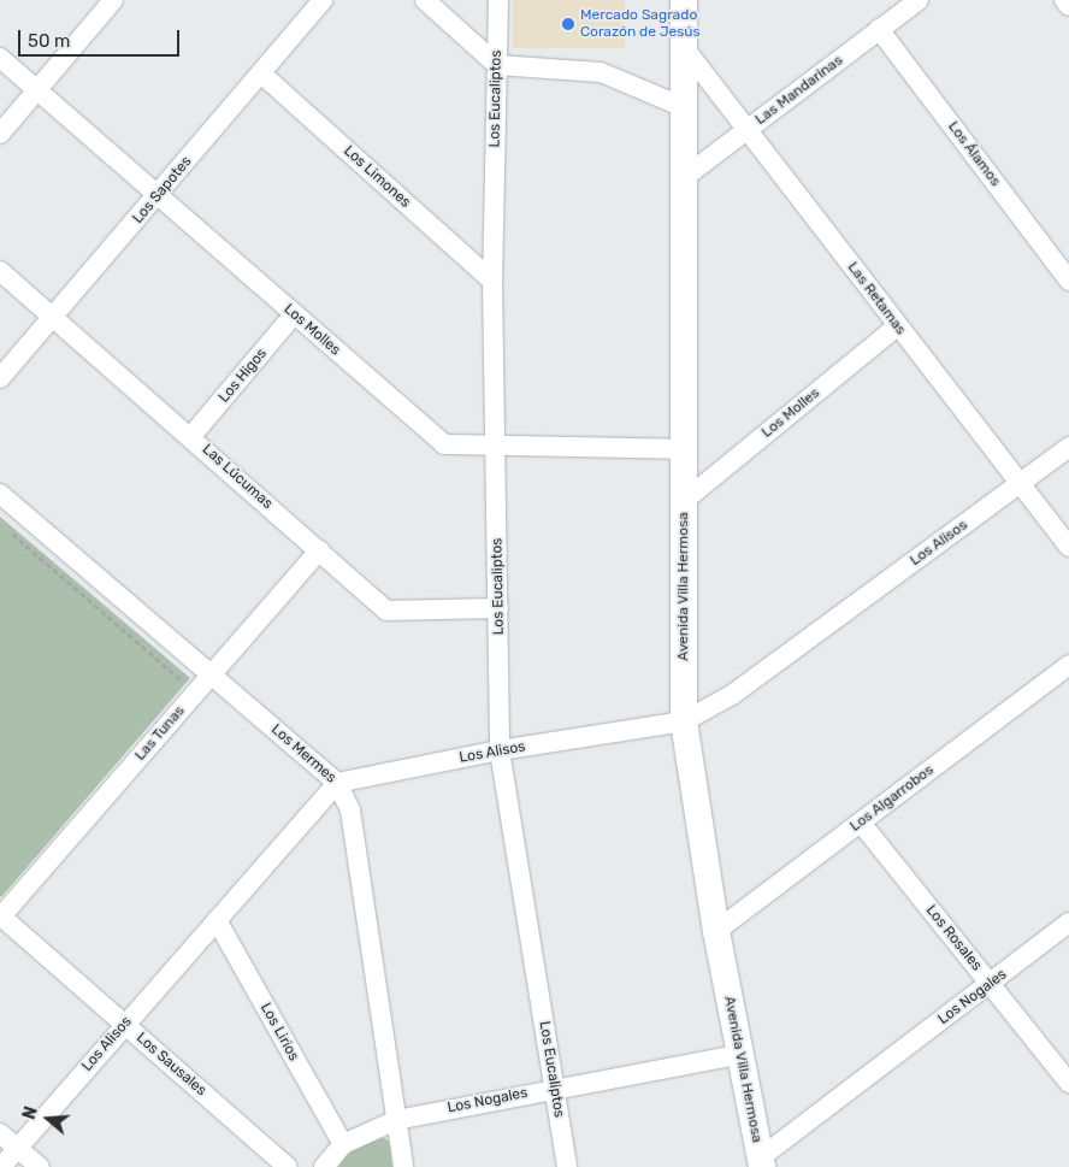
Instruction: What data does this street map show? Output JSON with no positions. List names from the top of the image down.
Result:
{
  "streets": {
    "main road": ["Avenida Villa Hermosa"],
    "street": [
      "Las Mandarinas",
      "Los Eucaliptos",
      "Los Álamos",
      "Los Limones",
      "Los Sapotes",
      "Las Retamas",
      "Los Molles",
      "Los Higos",
      "Las Lúcumas",
      "Los Alisos",
      "Las Tunas",
      "Los Mermes",
      "Los Algarrobos",
      "Los Rosales",
      "Los Nogales",
      "Los Lirios",
      "Los Sausales"
    ]
  },
  "crossings": [
    ["Las Mandarinas", "Los Álamos"],
    ["Las Mandarinas", "Las Retamas"],
    ["Las Mandarinas", "Avenida Villa Hermosa"],
    ["Los Eucaliptos", "Los Limones"],
    ["Los Eucaliptos", "Los Molles"],
    ["Los Eucaliptos", "Las Lúcumas"],
    ["Los Eucaliptos", "Los Alisos"],
    ["Los Eucaliptos", "Los Nogales"],
    ["Los Limones", "Los Sapotes"],
    ["Los Sapotes", "Los Molles"],
    ["Los Sapotes", "Las Lúcumas"],
    ["Las Retamas", "Los Molles"],
    ["Las Retamas", "Los Alisos"],
    ["Las Retamas", "Avenida Villa Hermosa"],
    ["Los Molles", "Los Higos"],
    ["Los Molles", "Avenida Villa Hermosa"],
    ["Los Higos", "Las Lúcumas"],
    ["Las Lúcumas", "Las Tunas"],
    ["Los Alisos", "Avenida Villa Hermosa"],
    ["Los Alisos", "Los Mermes"],
    ["Los Alisos", "Los Lirios"],
    ["Los Alisos", "Los Sausales"],
    ["Avenida Villa Hermosa", "Los Algarrobos"],
    ["Avenida Villa Hermosa", "Los Nogales"],
    ["Las Tunas", "Los Mermes"],
    ["Las Tunas", "Los Sausales"],
    ["Los Mermes", "Los Nogales"],
    ["Los Algarrobos", "Los Rosales"],
    ["Los Rosales", "Los Nogales"],
    ["Los Nogales", "Los Lirios"]
  ],
  "places": ["Mercado Sagrado Corazón de Jesús"],
  "scale_bar": "50 m",
  "north": "left"
}
